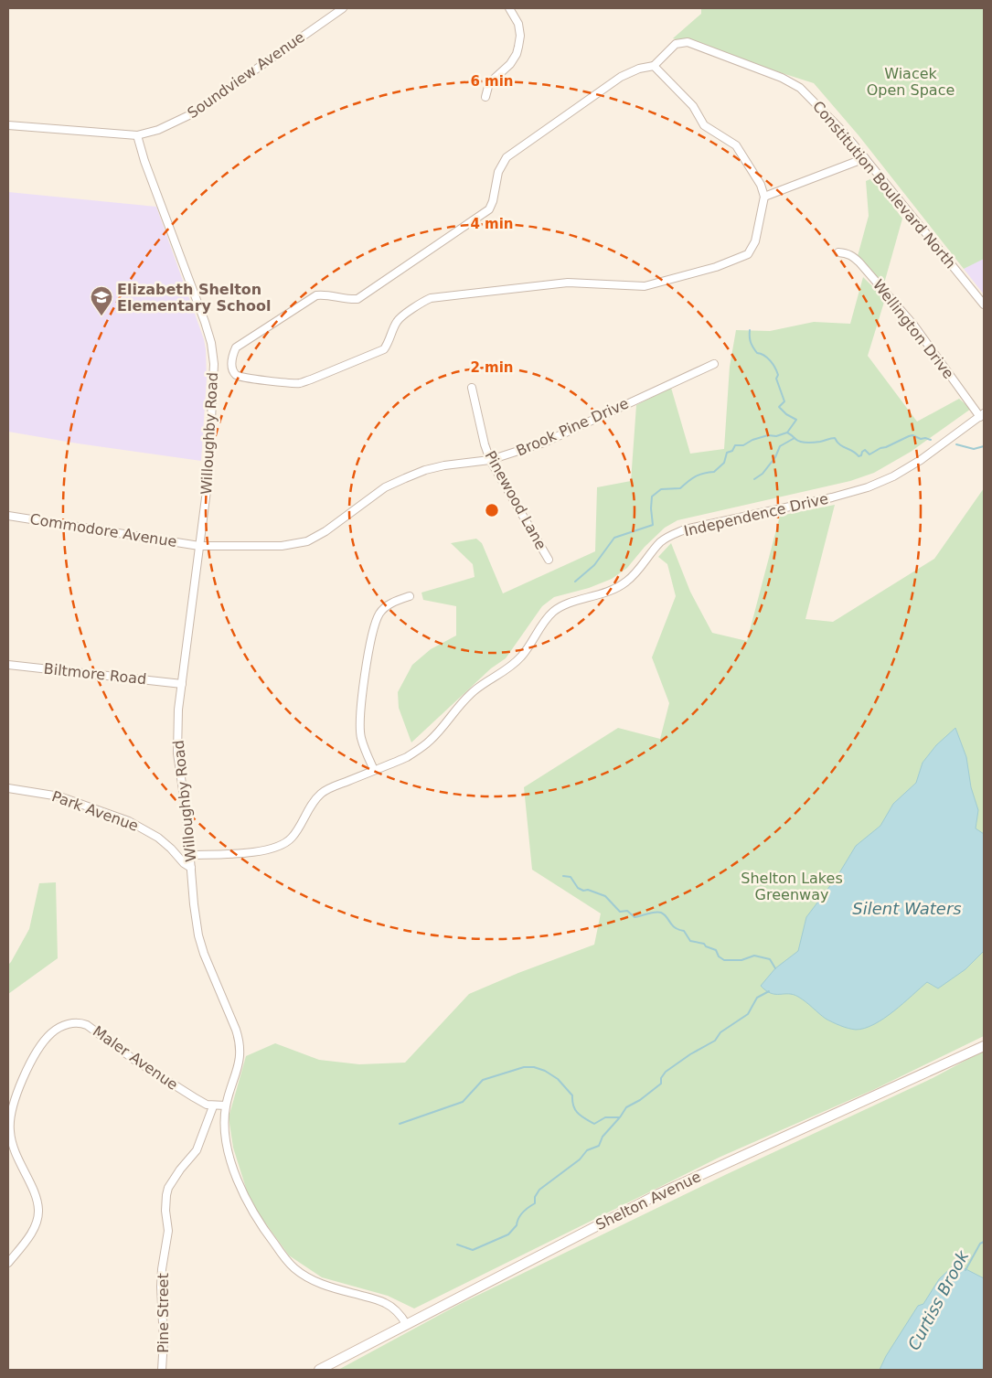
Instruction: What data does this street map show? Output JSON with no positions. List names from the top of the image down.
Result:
{
  "streets": {
    "main road": ["Shelton Avenue"],
    "street": [
      "Soundview Avenue",
      "Constitution Boulevard North",
      "Wellington Drive",
      "Brook Pine Drive",
      "Willoughby Road",
      "Pinewood Lane",
      "Independence Drive",
      "Commodore Avenue",
      "Biltmore Road",
      "Park Avenue",
      "Maler Avenue",
      "Pine Street"
    ]
  },
  "crossings": [
    ["Soundview Avenue", "Willoughby Road"],
    ["Wellington Drive", "Independence Drive"],
    ["Brook Pine Drive", "Willoughby Road"],
    ["Brook Pine Drive", "Pinewood Lane"],
    ["Brook Pine Drive", "Commodore Avenue"],
    ["Willoughby Road", "Independence Drive"],
    ["Willoughby Road", "Commodore Avenue"],
    ["Willoughby Road", "Biltmore Road"],
    ["Willoughby Road", "Park Avenue"],
    ["Willoughby Road", "Shelton Avenue"],
    ["Maler Avenue", "Pine Street"]
  ],
  "water": ["Silent Waters", "Curtiss Brook"],
  "parks": ["Wiacek Open Space", "Shelton Lakes Greenway"],
  "places": {
    "school or university": ["Elizabeth Shelton Elementary School"]
  },
  "rings": ["6 min", "4 min", "2 min"]
}
